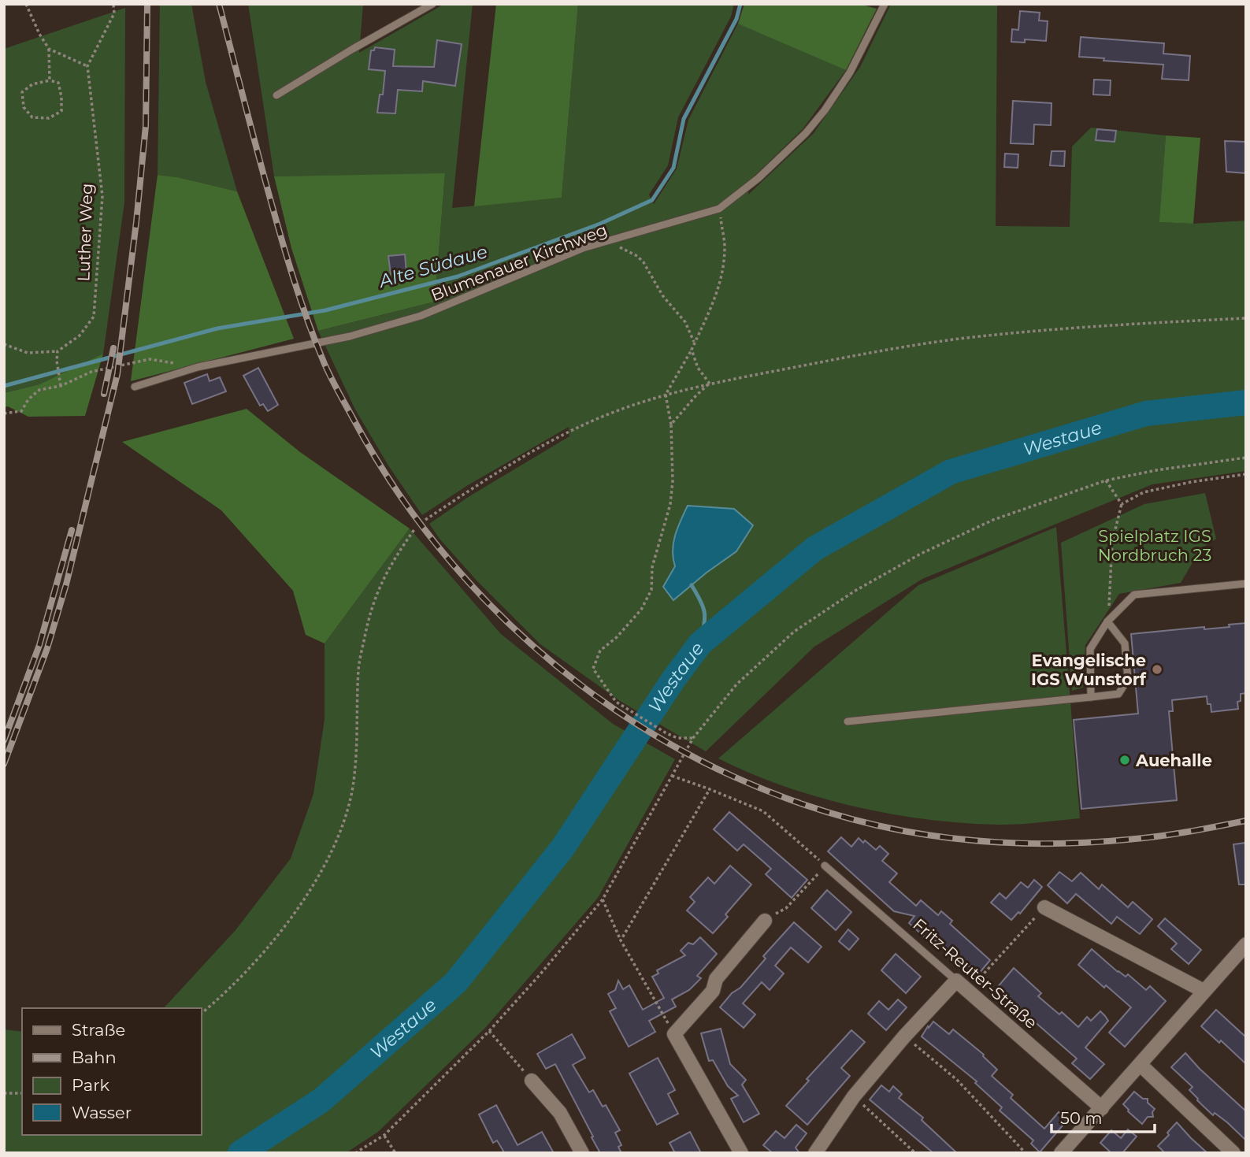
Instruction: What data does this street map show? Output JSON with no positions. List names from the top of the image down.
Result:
{
  "streets": {
    "street": ["Fritz-Reuter-Straße"],
    "lane": ["Blumenauer Kirchweg"],
    "path": ["Luther Weg"]
  },
  "water": ["Alte Südaue", "Westaue"],
  "parks": ["Spielplatz IGS Nordbruch 23"],
  "places": ["Evangelische IGS Wunstorf", "Auehalle"],
  "legend": [
    "Straße",
    "Bahn",
    "Park",
    "Wasser"
  ],
  "scale_bar": "50 m"
}
